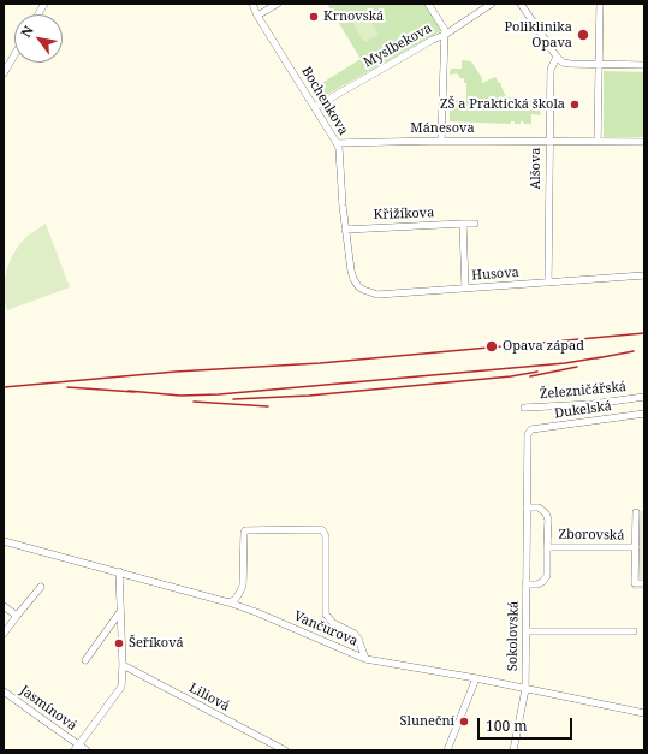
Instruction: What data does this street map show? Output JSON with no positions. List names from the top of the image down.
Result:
{
  "streets": {
    "street": [
      "Myslbekova",
      "Bochenkova",
      "Mánesova",
      "Alšova",
      "Křižíkova",
      "Husova",
      "Železničářská",
      "Dukelská",
      "Zborovská",
      "Vančurova",
      "Sokolovská",
      "Liliová",
      "Jasmínová"
    ]
  },
  "crossings": [
    ["Myslbekova", "Bochenkova"],
    ["Bochenkova", "Mánesova"],
    ["Bochenkova", "Křižíkova"],
    ["Bochenkova", "Husova"],
    ["Mánesova", "Alšova"],
    ["Alšova", "Husova"],
    ["Dukelská", "Sokolovská"],
    ["Zborovská", "Sokolovská"],
    ["Vančurova", "Sokolovská"]
  ],
  "places": [
    "Krnovská",
    "Poliklinika Opava",
    "ZŠ a Praktická škola",
    "Opava západ",
    "Šeříková",
    "Sluneční"
  ],
  "scale_bar": "100 m",
  "north": "top left"
}
